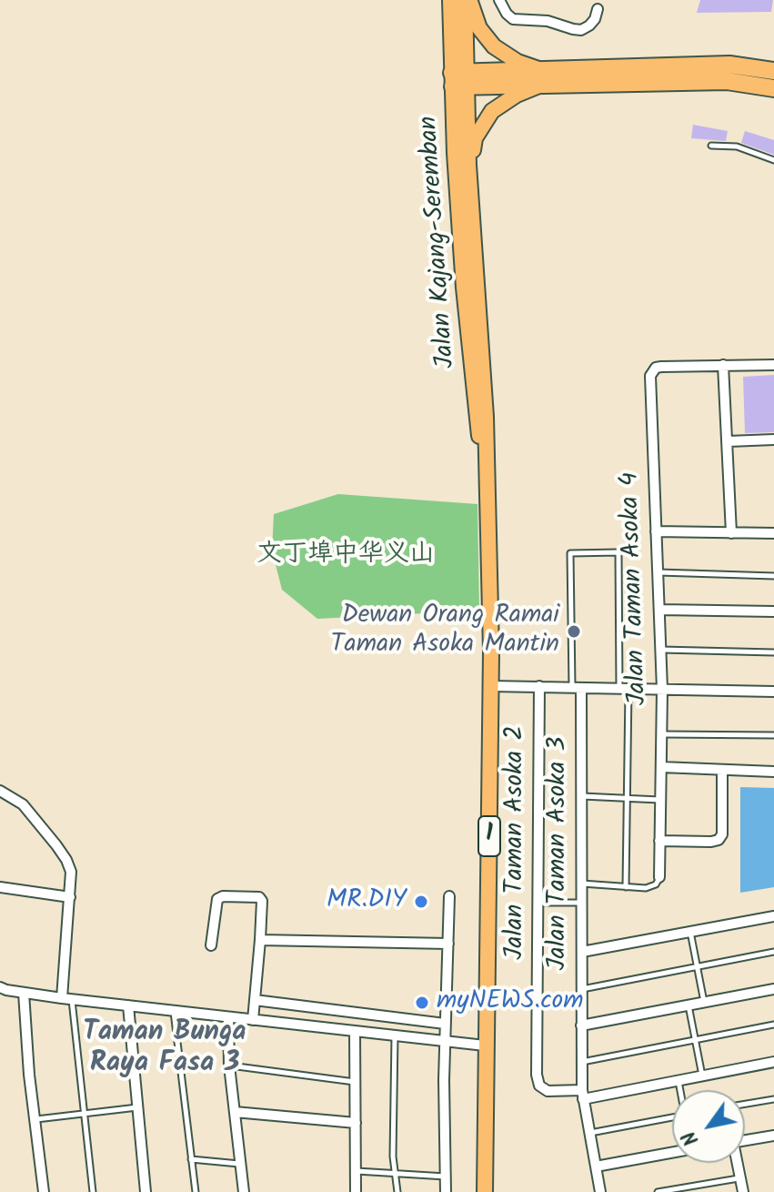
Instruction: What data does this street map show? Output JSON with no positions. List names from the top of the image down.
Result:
{
  "streets": {
    "main road": ["Jalan Kajang-Seremban", "1"],
    "street": ["Jalan Taman Asoka 4", "Jalan Taman Asoka 2", "Jalan Taman Asoka 3"]
  },
  "crossings": [
    ["Jalan Taman Asoka 2", "Jalan Taman Asoka 3"]
  ],
  "districts": ["Taman Bunga Raya Fasa 3"],
  "parks": ["文丁埠中华义山"],
  "places": ["Dewan Orang Ramai Taman Asoka Mantin", "MR.DIY", "myNEWS.com"],
  "north": "bottom left"
}
